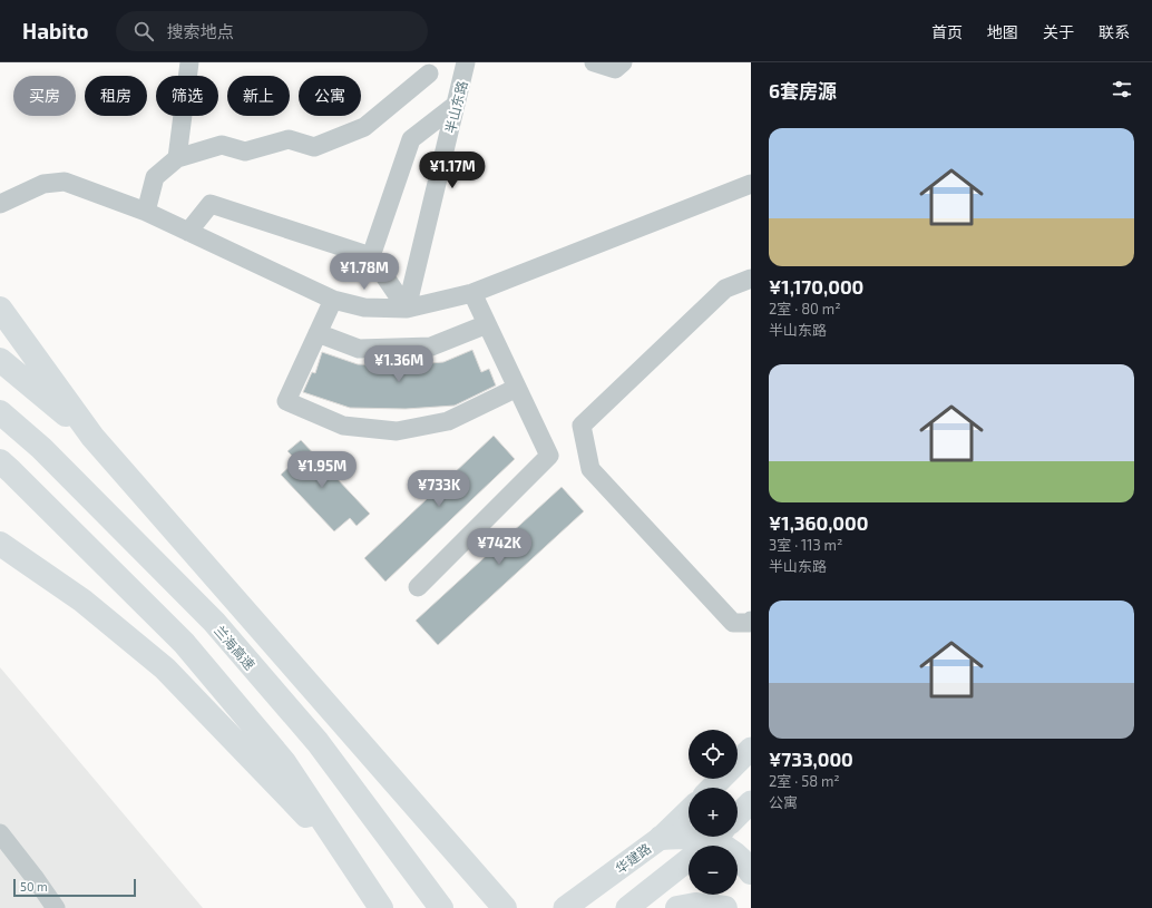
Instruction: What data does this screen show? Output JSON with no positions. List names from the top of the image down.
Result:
{
  "streets": {
    "highway": ["兰海高速"],
    "main road": ["华建路"],
    "street": ["半山东路"]
  },
  "scale_bar": "50 m",
  "page": {
    "header": "Habito",
    "search": "搜索地点",
    "nav": [
      "首页",
      "地图",
      "关于",
      "联系"
    ],
    "heading": "6套房源",
    "chip": [
      "买房",
      "租房",
      "筛选",
      "新上",
      "公寓"
    ],
    "list": [
      {
        "name": "¥1,170,000",
        "note": "2室 · 80 m² · 半山东路"
      },
      {
        "name": "¥1,360,000",
        "note": "3室 · 113 m² · 半山东路"
      },
      {
        "name": "¥733,000",
        "note": "2室 · 58 m² · 公寓"
      }
    ],
    "price": [
      "¥1.17M",
      "¥1.78M",
      "¥1.36M",
      "¥1.95M",
      "¥733K",
      "¥742K"
    ],
    "map_buttons": ["+", "−"],
    "scale": "50 m"
  }
}
